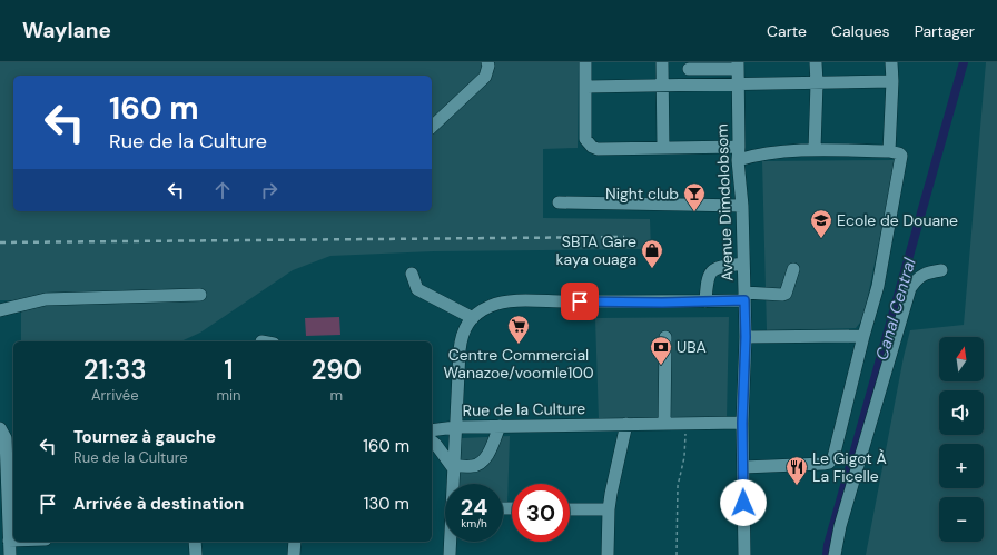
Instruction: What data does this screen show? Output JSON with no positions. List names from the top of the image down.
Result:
{
  "streets": {
    "street": ["Avenue Dimdolobsom", "Rue de la Culture"]
  },
  "crossings": [
    ["Avenue Dimdolobsom", "Rue de la Culture"]
  ],
  "water": ["Canal Central"],
  "places": {
    "bar": ["Night club"],
    "school or university": ["Ecole de Douane"],
    "shop": ["SBTA Gare kaya ouaga"],
    "supermarket": ["Centre Commercial Wanazoe/voomle100"],
    "bank": ["UBA"],
    "restaurant": ["Le Gigot À La Ficelle"]
  },
  "north": "top",
  "page": {
    "header": "Waylane",
    "nav": ["Carte", "Calques", "Partager"],
    "turn": ["160 m", "Rue de la Culture"],
    "map_buttons": ["+", "−"],
    "eta": [
      "21:33",
      "Arrivée",
      "1",
      "min",
      "290",
      "m"
    ],
    "list": [
      {
        "name": "Tournez à gauche",
        "note": "Rue de la Culture",
        "value": "160 m"
      },
      {
        "name": "Arrivée à destination",
        "value": "130 m"
      }
    ],
    "speed": "24 km/h",
    "limit": "30"
  }
}
